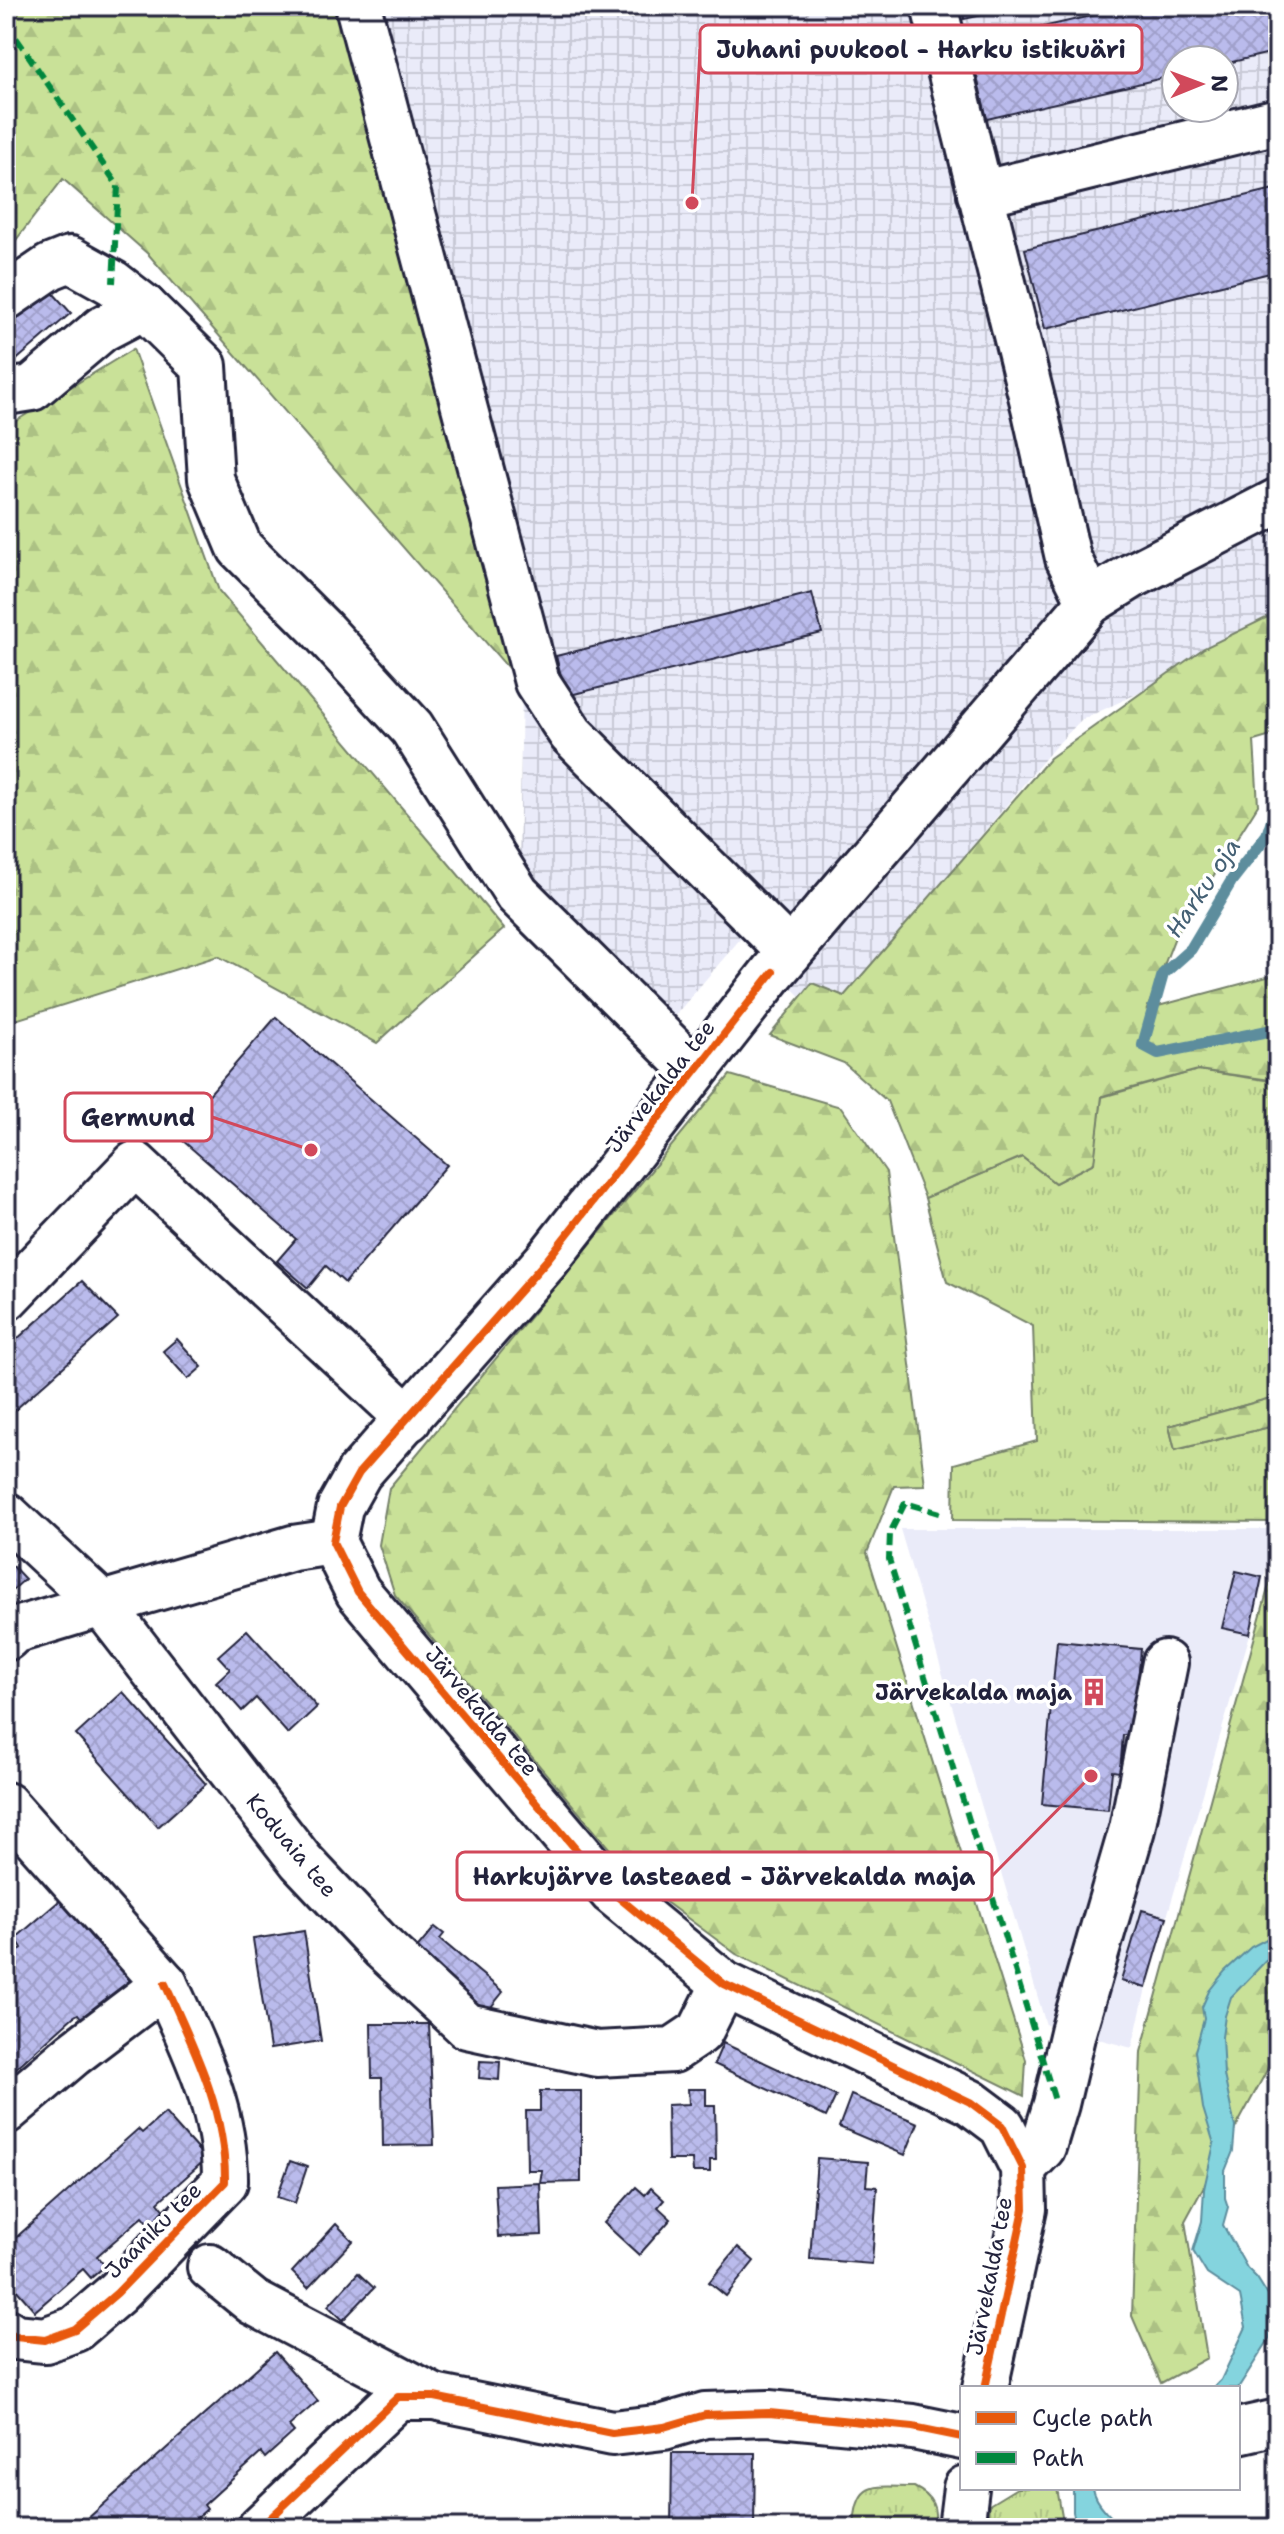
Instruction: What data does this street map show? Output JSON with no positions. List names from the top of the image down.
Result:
{
  "streets": {
    "street": ["Järvekalda tee", "Koduaia tee", "Jaaniku tee"]
  },
  "crossings": [
    ["Järvekalda tee", "Koduaia tee"]
  ],
  "water": ["Harku oja"],
  "places": {
    "other": ["Juhani puukool - Harku istikuäri", "Germund", "Harkujärve lasteaed - Järvekalda maja"],
    "building": ["Järvekalda maja"]
  },
  "legend": ["Cycle path", "Path"],
  "north": "right"
}
